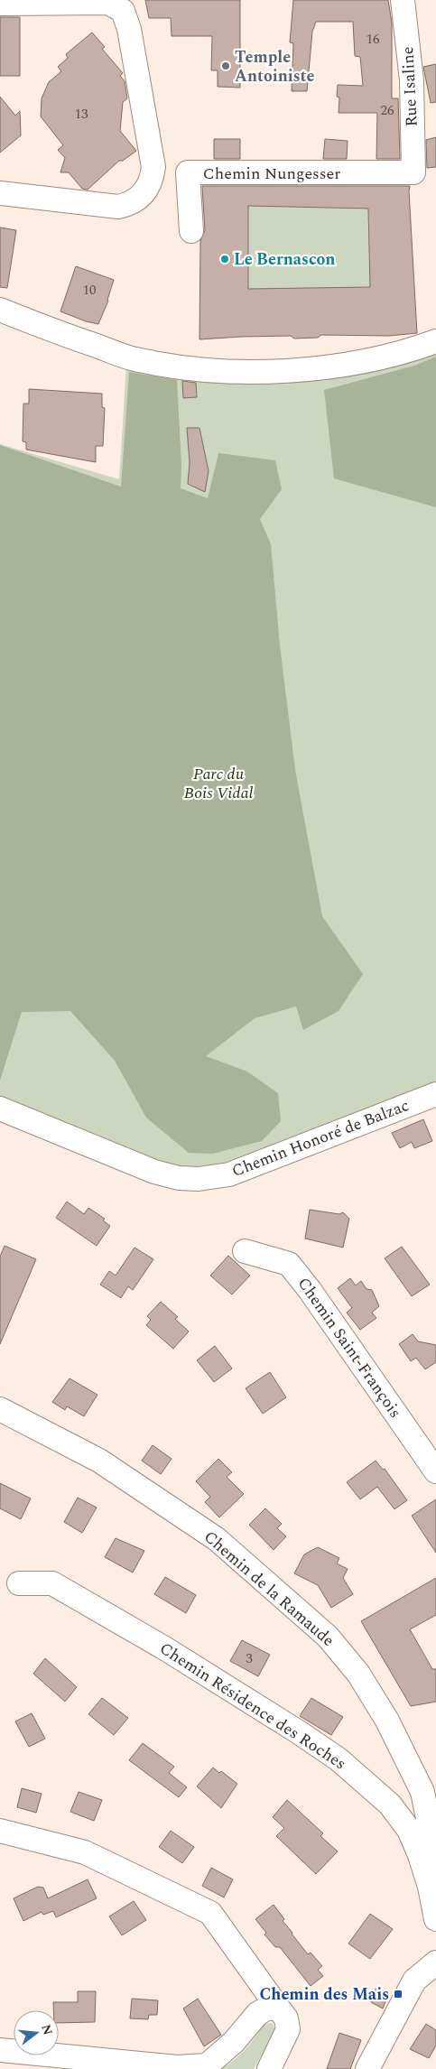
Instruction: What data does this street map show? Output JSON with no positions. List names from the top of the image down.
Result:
{
  "streets": {
    "street": [
      "Rue Isaline",
      "Chemin Nungesser",
      "Chemin Honoré de Balzac",
      "Chemin Saint-François",
      "Chemin de la Ramaude",
      "Chemin Résidence des Roches"
    ]
  },
  "crossings": [
    ["Rue Isaline", "Chemin Nungesser"]
  ],
  "parks": ["Parc du Bois Vidal"],
  "places": {
    "other": ["Temple Antoiniste", "Le Bernascon"],
    "transit": ["Chemin des Mais"]
  },
  "house_numbers": [
    "16",
    "26",
    "13",
    "10",
    "3"
  ],
  "north": "right"
}
